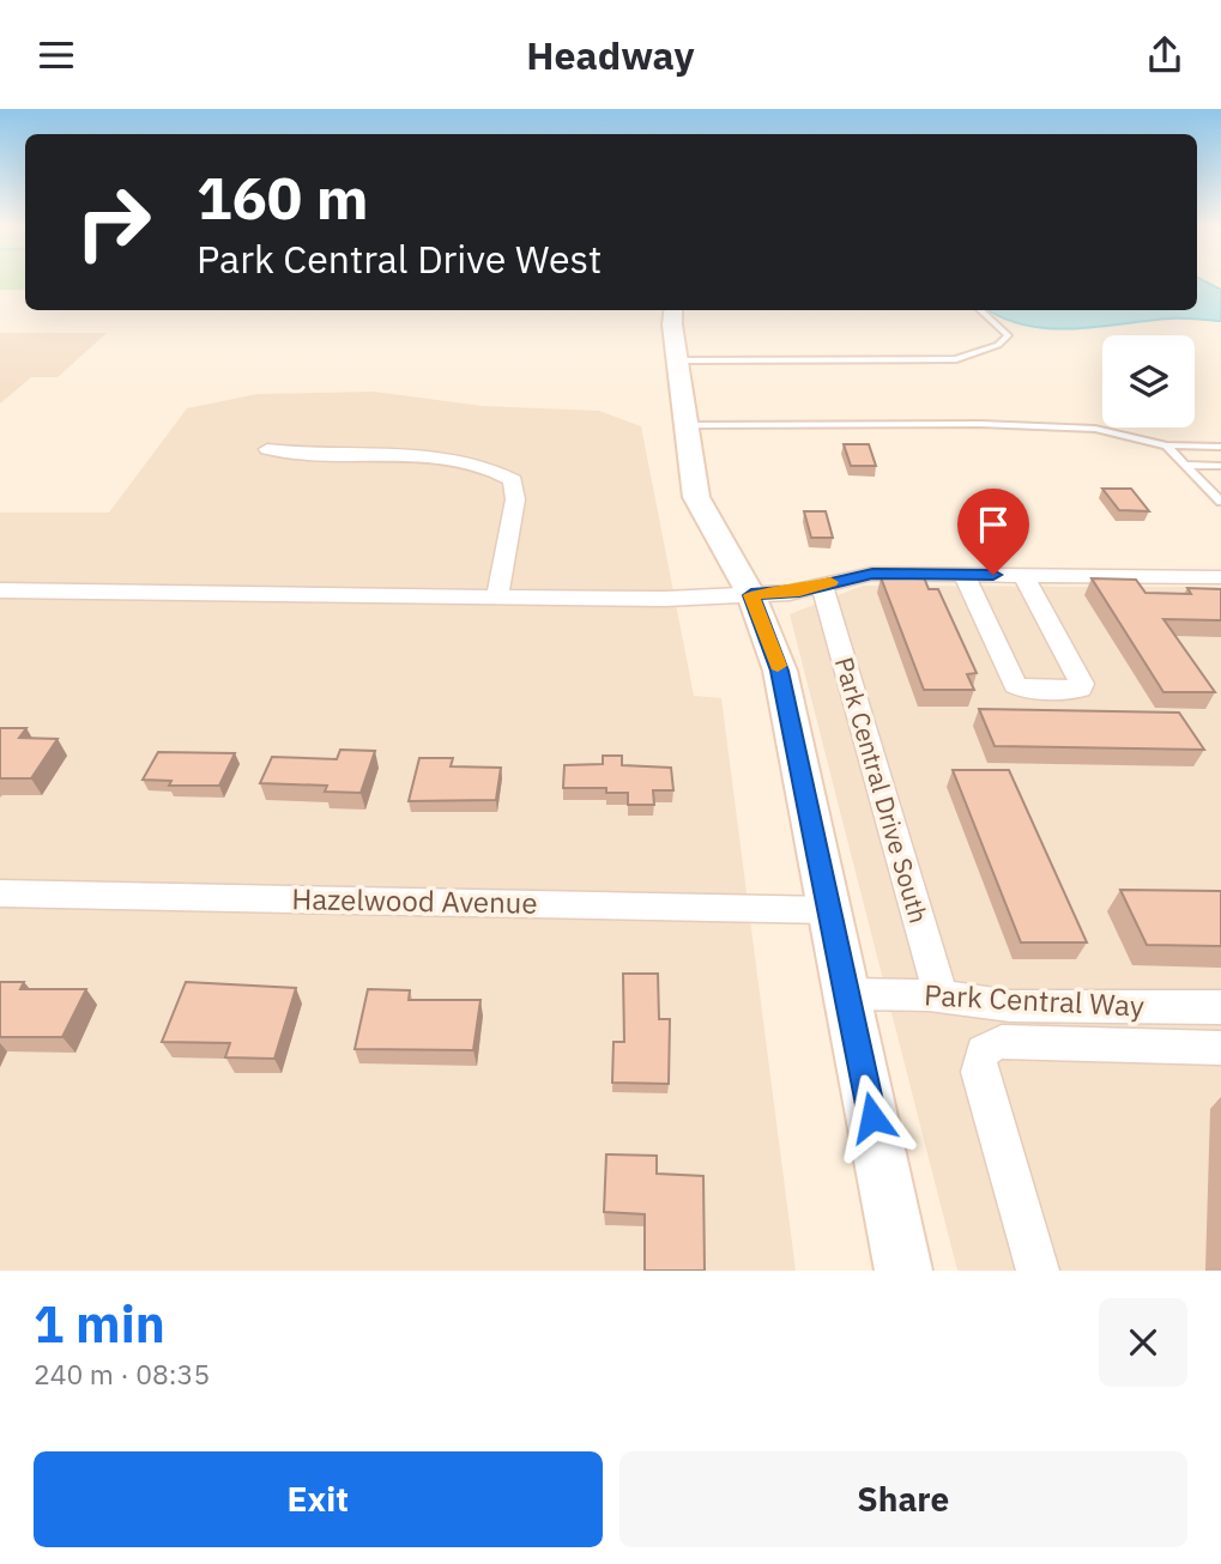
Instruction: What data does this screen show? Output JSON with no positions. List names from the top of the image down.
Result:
{
  "streets": {
    "street": ["Park Central Drive South", "Hazelwood Avenue", "Park Central Way"]
  },
  "crossings": [
    ["Park Central Drive South", "Park Central Way"]
  ],
  "page": {
    "header": "Headway",
    "turn": ["160 m", "Park Central Drive West"],
    "heading": ["1 min", "240 m · 08:35"],
    "buttons": ["Exit", "Share"]
  }
}
